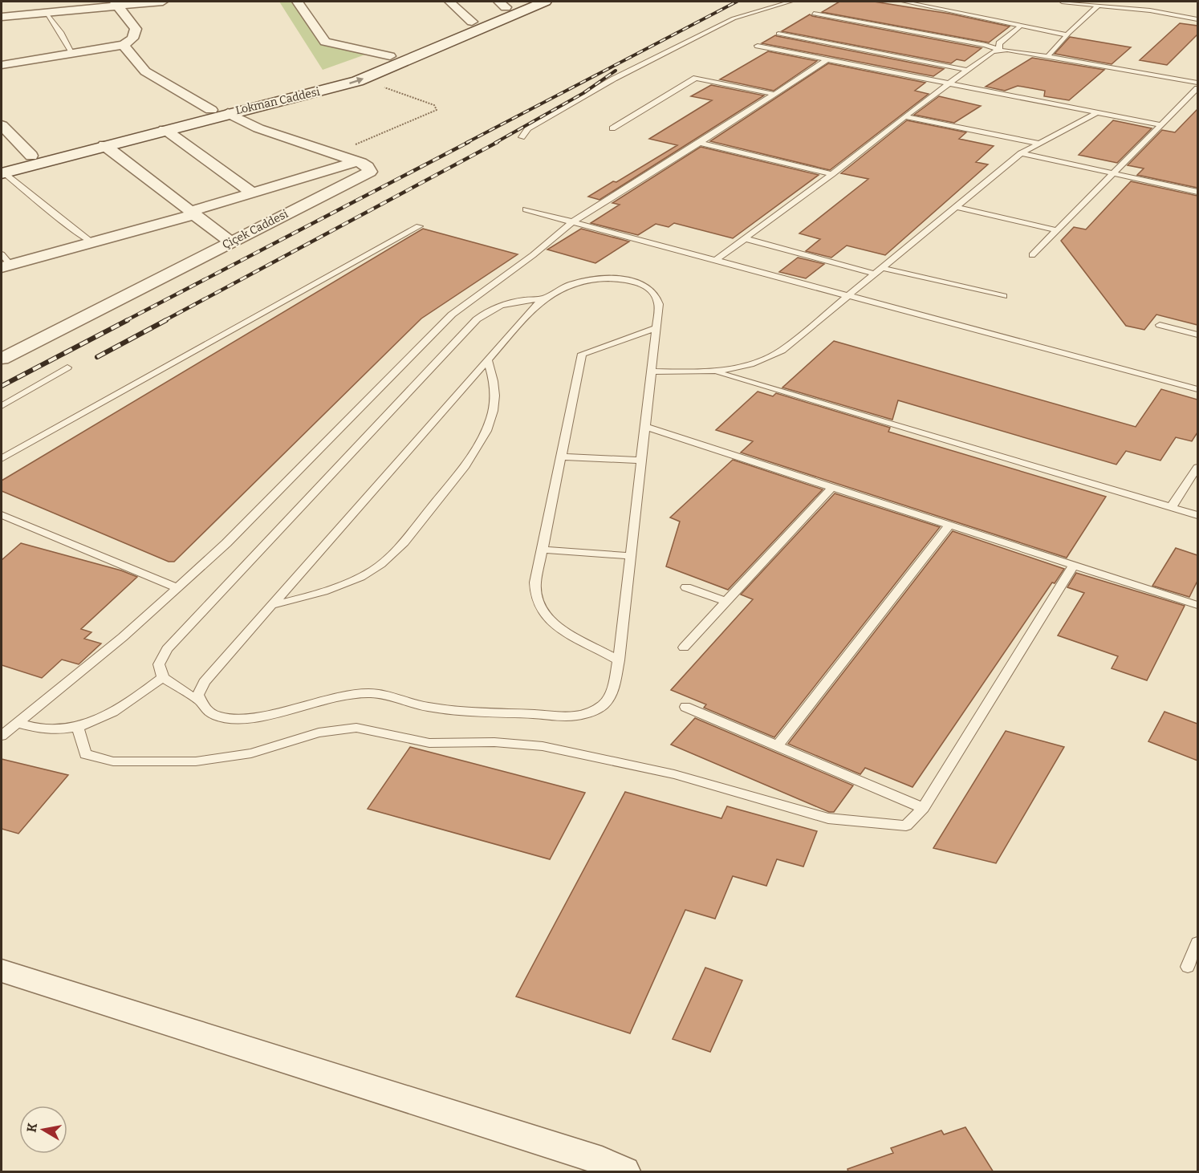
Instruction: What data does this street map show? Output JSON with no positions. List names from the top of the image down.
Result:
{
  "streets": {
    "street": ["Lokman Caddesi", "Çiçek Caddesi"]
  },
  "north": "left"
}
